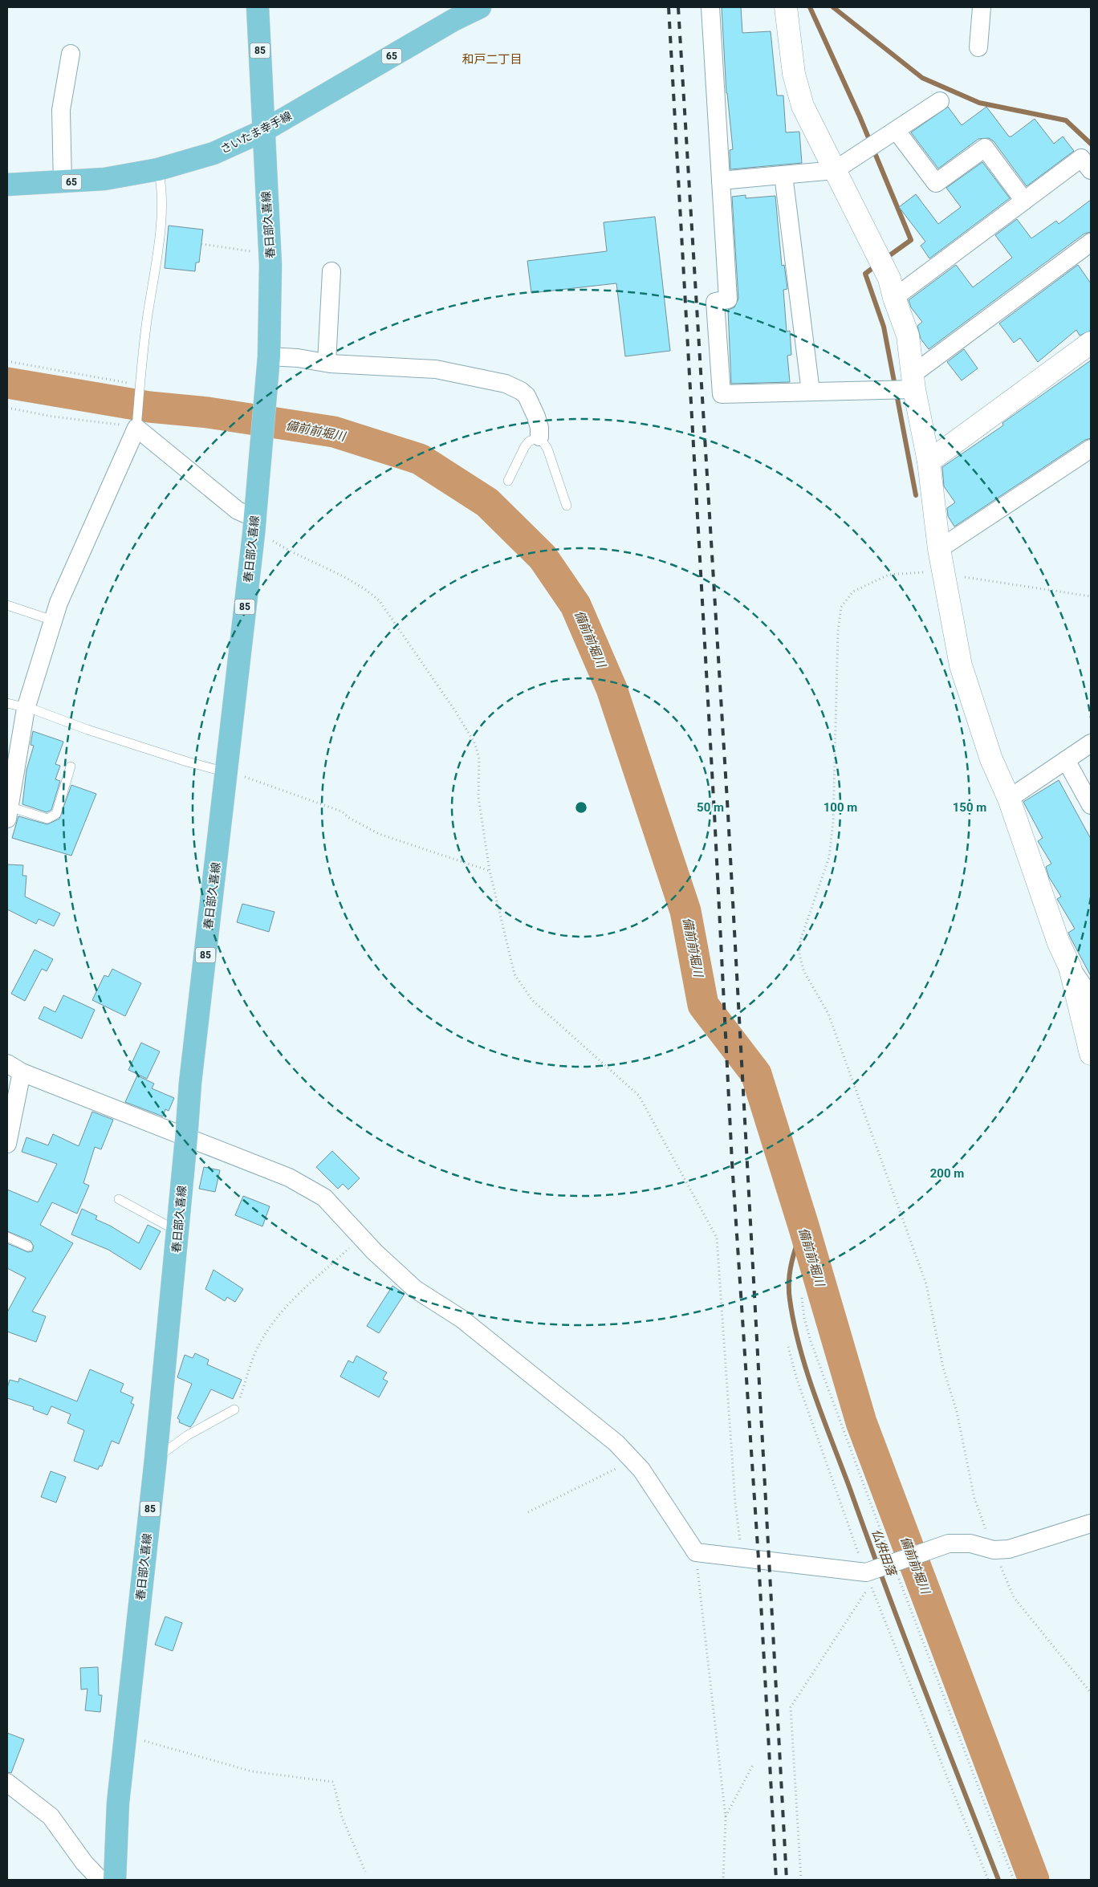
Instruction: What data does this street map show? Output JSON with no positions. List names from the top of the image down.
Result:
{
  "streets": {
    "main road": [
      "85",
      "65",
      "さいたま幸手線",
      "春日部久喜線"
    ]
  },
  "crossings": [
    ["さいたま幸手線", "春日部久喜線"]
  ],
  "districts": ["和戸二丁目"],
  "water": ["備前前堀川", "仏供田落"],
  "rings": [
    "50 m",
    "100 m",
    "150 m",
    "200 m"
  ]
}
